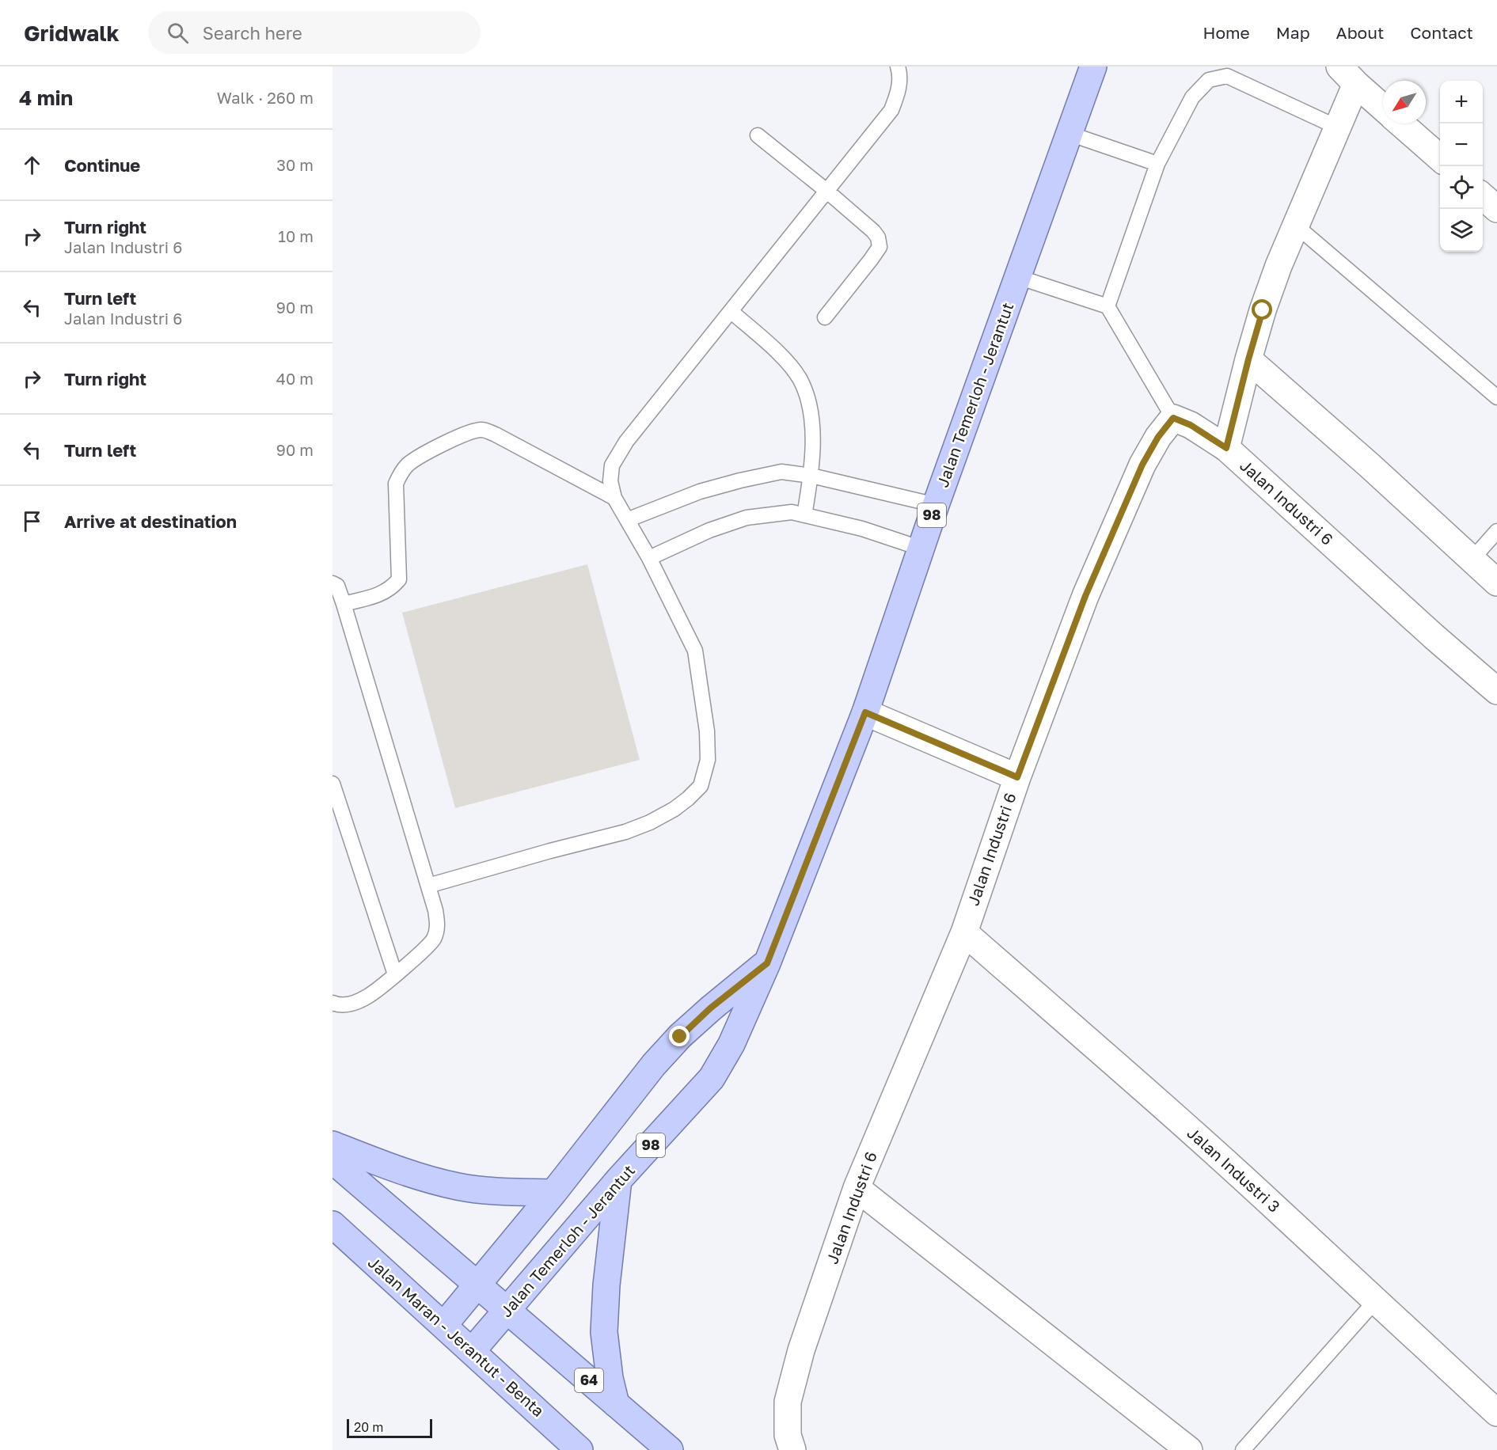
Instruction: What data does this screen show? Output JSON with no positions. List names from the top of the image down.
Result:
{
  "streets": {
    "main road": [
      "Jalan Temerloh - Jerantut",
      "98",
      "Jalan Maran - Jerantut - Benta",
      "64"
    ],
    "street": ["Jalan Industri 6", "Jalan Industri 3"]
  },
  "crossings": [
    ["Jalan Temerloh - Jerantut", "Jalan Maran - Jerantut - Benta"],
    ["Jalan Temerloh - Jerantut", "64"],
    ["Jalan Industri 6", "Jalan Industri 3"]
  ],
  "scale_bar": "20 m",
  "north": "bottom left",
  "page": {
    "header": "Gridwalk",
    "search": "Search here",
    "nav": [
      "Home",
      "Map",
      "About",
      "Contact"
    ],
    "heading": ["4 min", "Walk · 260 m"],
    "map_buttons": ["+", "−"],
    "list": [
      ["Continue", "30 m"],
      ["Turn right", "Jalan Industri 6", "10 m"],
      ["Turn left", "Jalan Industri 6", "90 m"],
      ["Turn right", "40 m"],
      ["Turn left", "90 m"],
      "Arrive at destination"
    ],
    "scale": "20 m"
  }
}
